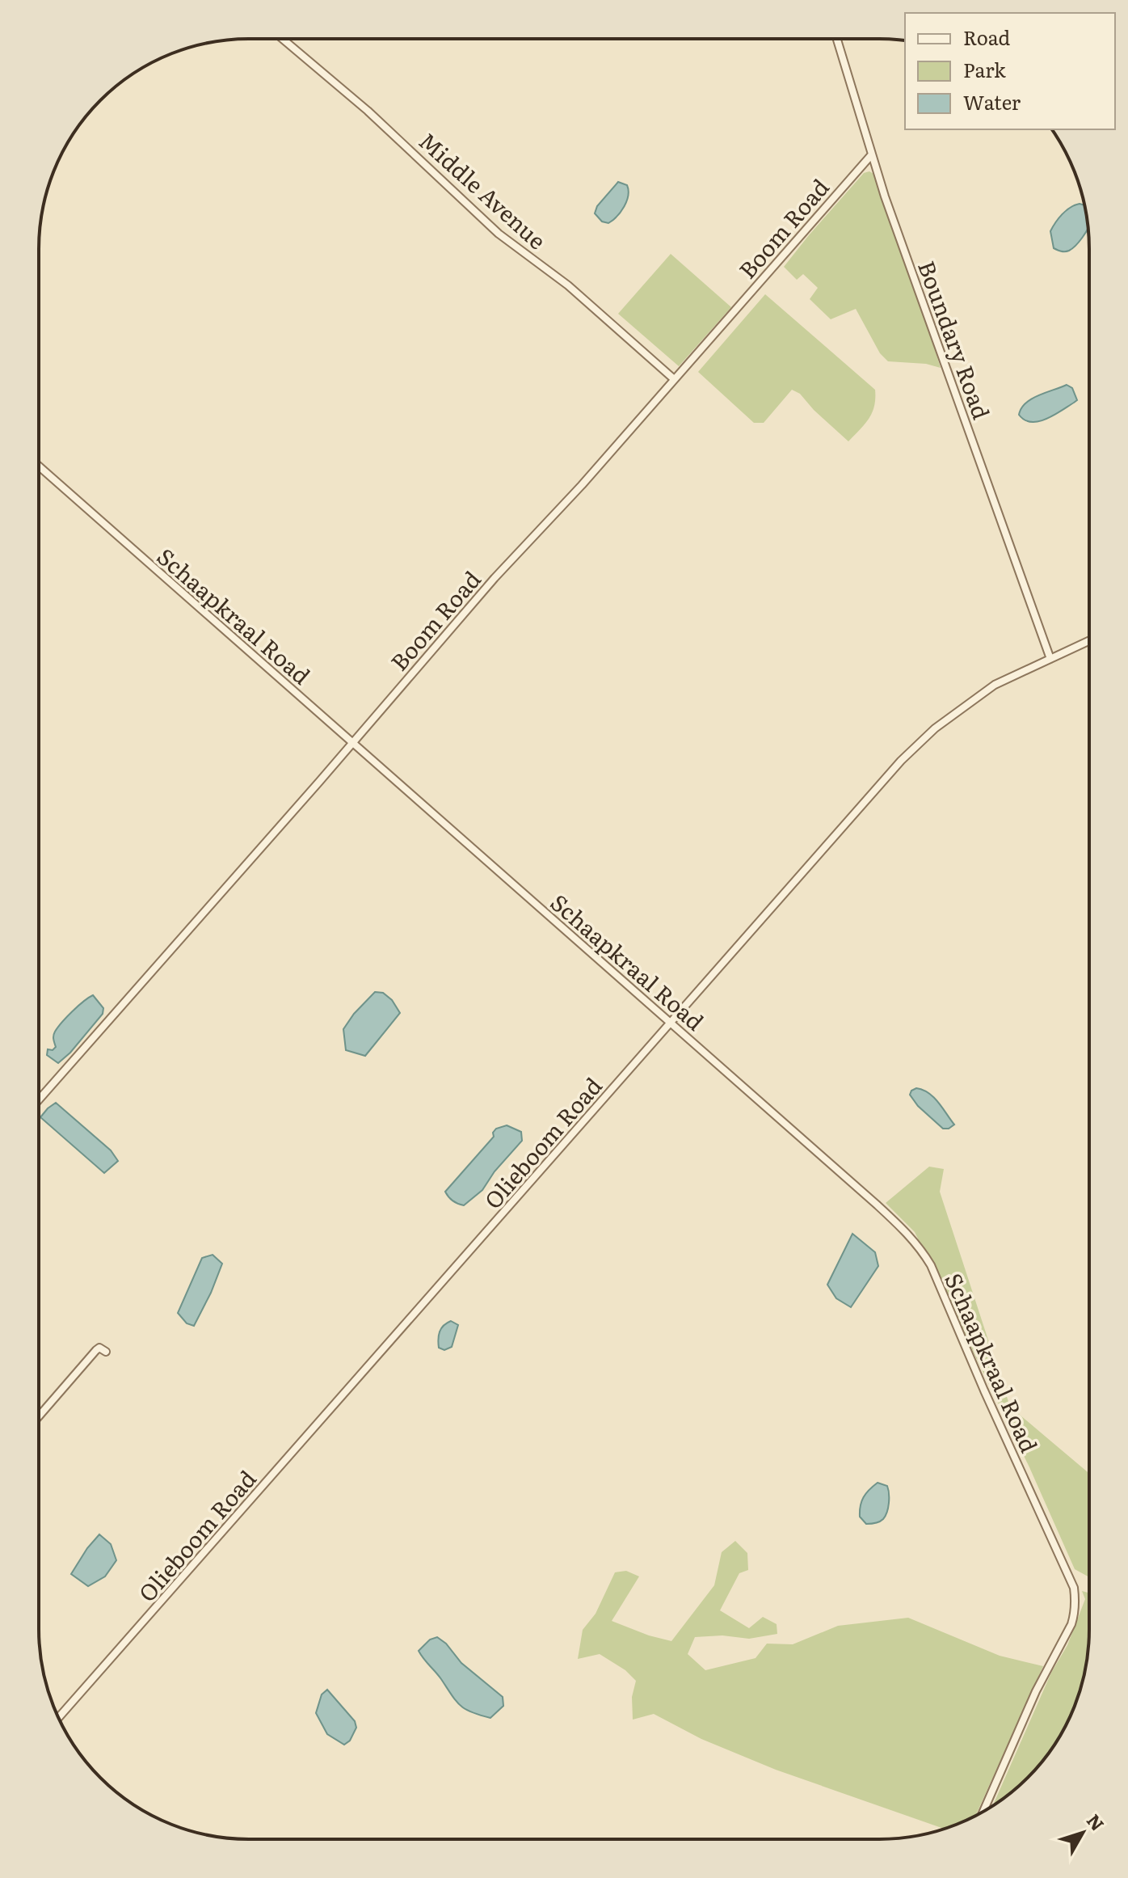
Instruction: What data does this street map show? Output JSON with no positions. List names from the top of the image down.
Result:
{
  "streets": {
    "street": [
      "Middle Avenue",
      "Boom Road",
      "Boundary Road",
      "Schaapkraal Road",
      "Olieboom Road"
    ]
  },
  "crossings": [
    ["Middle Avenue", "Boom Road"],
    ["Boom Road", "Boundary Road"],
    ["Boom Road", "Schaapkraal Road"],
    ["Boundary Road", "Olieboom Road"],
    ["Schaapkraal Road", "Olieboom Road"]
  ],
  "legend": ["Road", "Park", "Water"],
  "north": "top right"
}
